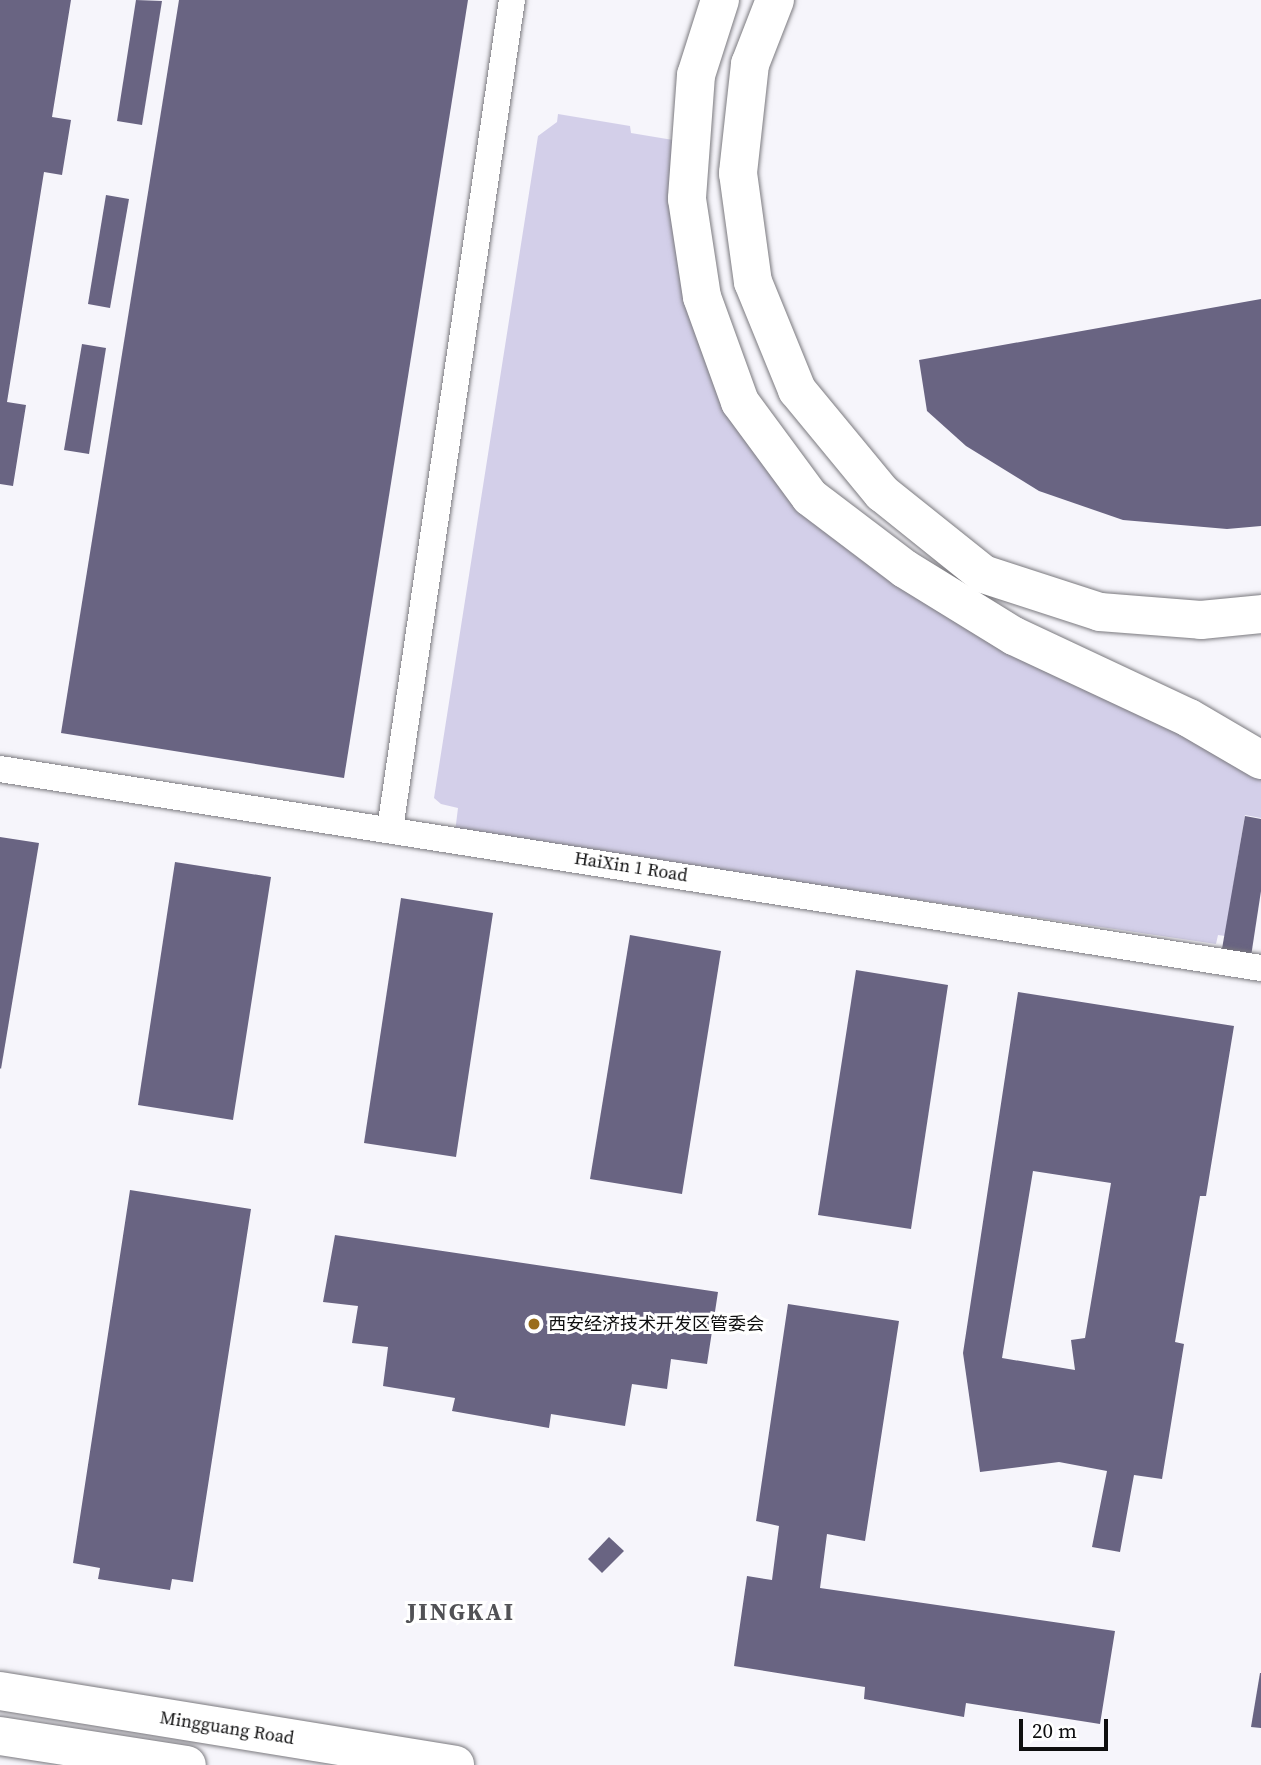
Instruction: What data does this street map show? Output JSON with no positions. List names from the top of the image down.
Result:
{
  "streets": {
    "main road": ["Mingguang Road"],
    "street": ["HaiXin 1 Road"]
  },
  "districts": ["JINGKAI"],
  "places": ["西安经济技术开发区管委会"],
  "scale_bar": "20 m"
}
